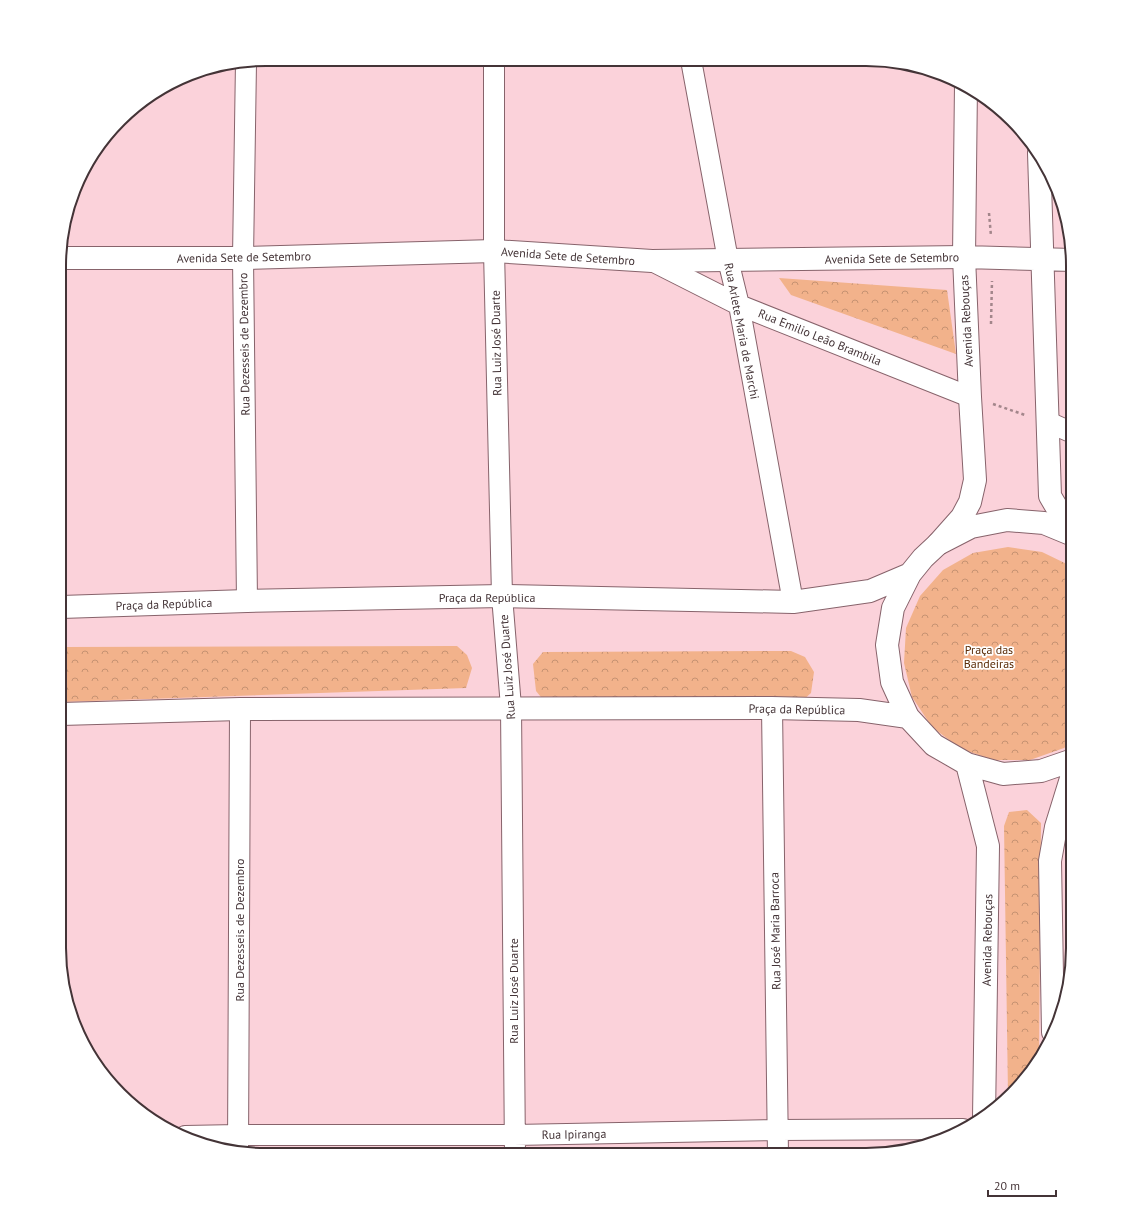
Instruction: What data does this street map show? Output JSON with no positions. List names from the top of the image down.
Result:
{
  "streets": {
    "main road": ["Avenida Sete de Setembro", "Avenida Rebouças", "Praça da República"],
    "street": [
      "Rua Arlete Maria de Marchi",
      "Rua Emilio Leão Brambila",
      "Rua Luiz José Duarte",
      "Rua Dezesseis de Dezembro",
      "Rua José Maria Barroca",
      "Rua Ipiranga"
    ]
  },
  "crossings": [
    ["Avenida Sete de Setembro", "Avenida Rebouças"],
    ["Avenida Sete de Setembro", "Rua Arlete Maria de Marchi"],
    ["Avenida Sete de Setembro", "Rua Emilio Leão Brambila"],
    ["Avenida Sete de Setembro", "Rua Luiz José Duarte"],
    ["Avenida Sete de Setembro", "Rua Dezesseis de Dezembro"],
    ["Avenida Rebouças", "Rua Emilio Leão Brambila"],
    ["Rua Arlete Maria de Marchi", "Rua Emilio Leão Brambila"],
    ["Rua Arlete Maria de Marchi", "Praça da República"],
    ["Rua Luiz José Duarte", "Praça da República"],
    ["Rua Luiz José Duarte", "Rua Ipiranga"],
    ["Rua Dezesseis de Dezembro", "Praça da República"],
    ["Rua Dezesseis de Dezembro", "Rua Ipiranga"],
    ["Praça da República", "Rua José Maria Barroca"],
    ["Rua José Maria Barroca", "Rua Ipiranga"]
  ],
  "parks": ["Praça das Bandeiras"],
  "scale_bar": "20 m"
}
